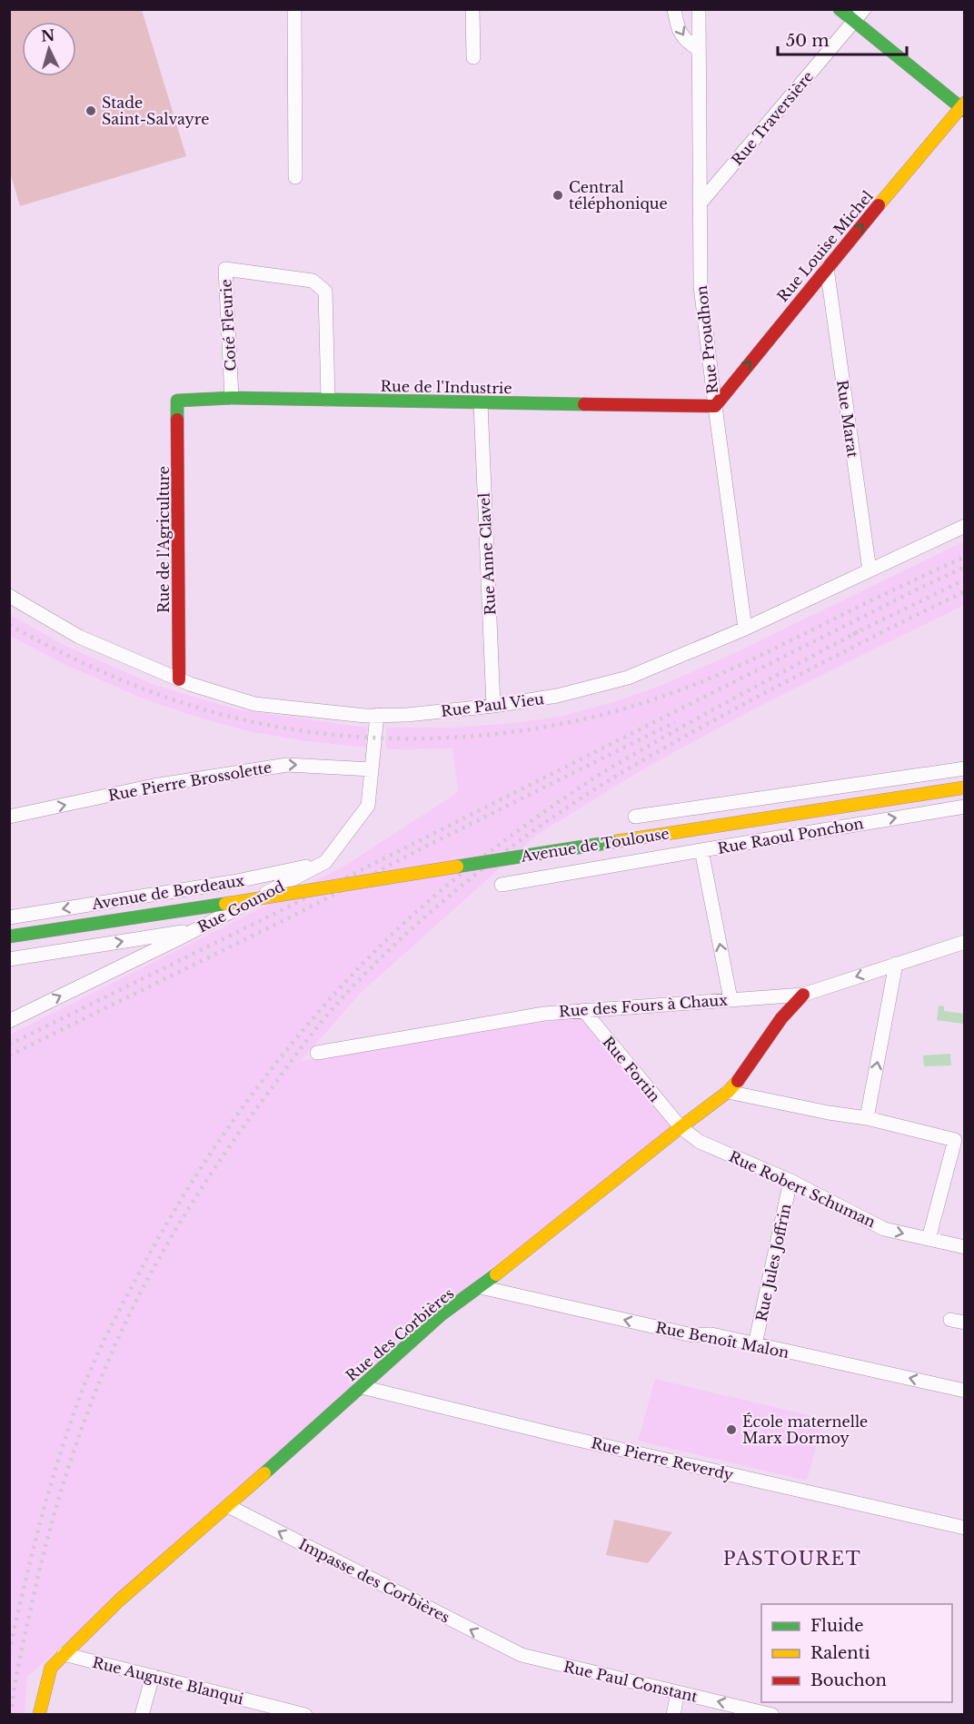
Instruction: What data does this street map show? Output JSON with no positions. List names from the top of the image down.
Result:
{
  "streets": {
    "street": [
      "Rue Traversière",
      "Rue Louise Michel",
      "Coté Fleurie",
      "Rue Proudhon",
      "Rue de l'Industrie",
      "Rue Marat",
      "Rue de l'Agriculture",
      "Rue Anne Clavel",
      "Rue Paul Vieu",
      "Rue Pierre Brossolette",
      "Rue Raoul Ponchon",
      "Avenue de Toulouse",
      "Avenue de Bordeaux",
      "Rue Gounod",
      "Rue des Fours à Chaux",
      "Rue Fortin",
      "Rue Robert Schuman",
      "Rue Jules Joffrin",
      "Rue des Corbières",
      "Rue Benoît Malon",
      "Rue Pierre Reverdy",
      "Impasse des Corbières",
      "Rue Auguste Blanqui",
      "Rue Paul Constant"
    ]
  },
  "crossings": [
    ["Rue Traversière", "Rue Proudhon"],
    ["Rue Louise Michel", "Rue Proudhon"],
    ["Rue Louise Michel", "Rue de l'Industrie"],
    ["Rue Louise Michel", "Rue Marat"],
    ["Coté Fleurie", "Rue de l'Industrie"],
    ["Rue Proudhon", "Rue de l'Industrie"],
    ["Rue Proudhon", "Rue Paul Vieu"],
    ["Rue de l'Industrie", "Rue de l'Agriculture"],
    ["Rue de l'Industrie", "Rue Anne Clavel"],
    ["Rue Marat", "Rue Paul Vieu"],
    ["Rue de l'Agriculture", "Rue Paul Vieu"],
    ["Rue Anne Clavel", "Rue Paul Vieu"],
    ["Rue Paul Vieu", "Rue Gounod"],
    ["Rue Pierre Brossolette", "Rue Gounod"],
    ["Rue Raoul Ponchon", "Avenue de Toulouse"],
    ["Rue Raoul Ponchon", "Rue des Fours à Chaux"],
    ["Avenue de Toulouse", "Avenue de Bordeaux"],
    ["Avenue de Bordeaux", "Rue Gounod"],
    ["Rue des Fours à Chaux", "Rue Fortin"],
    ["Rue des Fours à Chaux", "Rue des Corbières"],
    ["Rue Fortin", "Rue Robert Schuman"],
    ["Rue Fortin", "Rue des Corbières"],
    ["Rue Robert Schuman", "Rue Jules Joffrin"],
    ["Rue Robert Schuman", "Rue des Corbières"],
    ["Rue Jules Joffrin", "Rue Benoît Malon"],
    ["Rue des Corbières", "Rue Benoît Malon"],
    ["Rue des Corbières", "Rue Pierre Reverdy"],
    ["Rue des Corbières", "Impasse des Corbières"],
    ["Rue des Corbières", "Rue Auguste Blanqui"],
    ["Impasse des Corbières", "Rue Paul Constant"]
  ],
  "one_way": [
    "Rue Louise Michel",
    "Rue Pierre Brossolette",
    "Rue Robert Schuman",
    "Rue Benoît Malon",
    "Impasse des Corbières",
    "Rue Paul Constant"
  ],
  "districts": ["PASTOURET"],
  "places": ["Stade Saint-Salvayre", "Central téléphonique", "École maternelle Marx Dormoy"],
  "legend": ["Fluide", "Ralenti", "Bouchon"],
  "scale_bar": "50 m",
  "north": "top"
}
